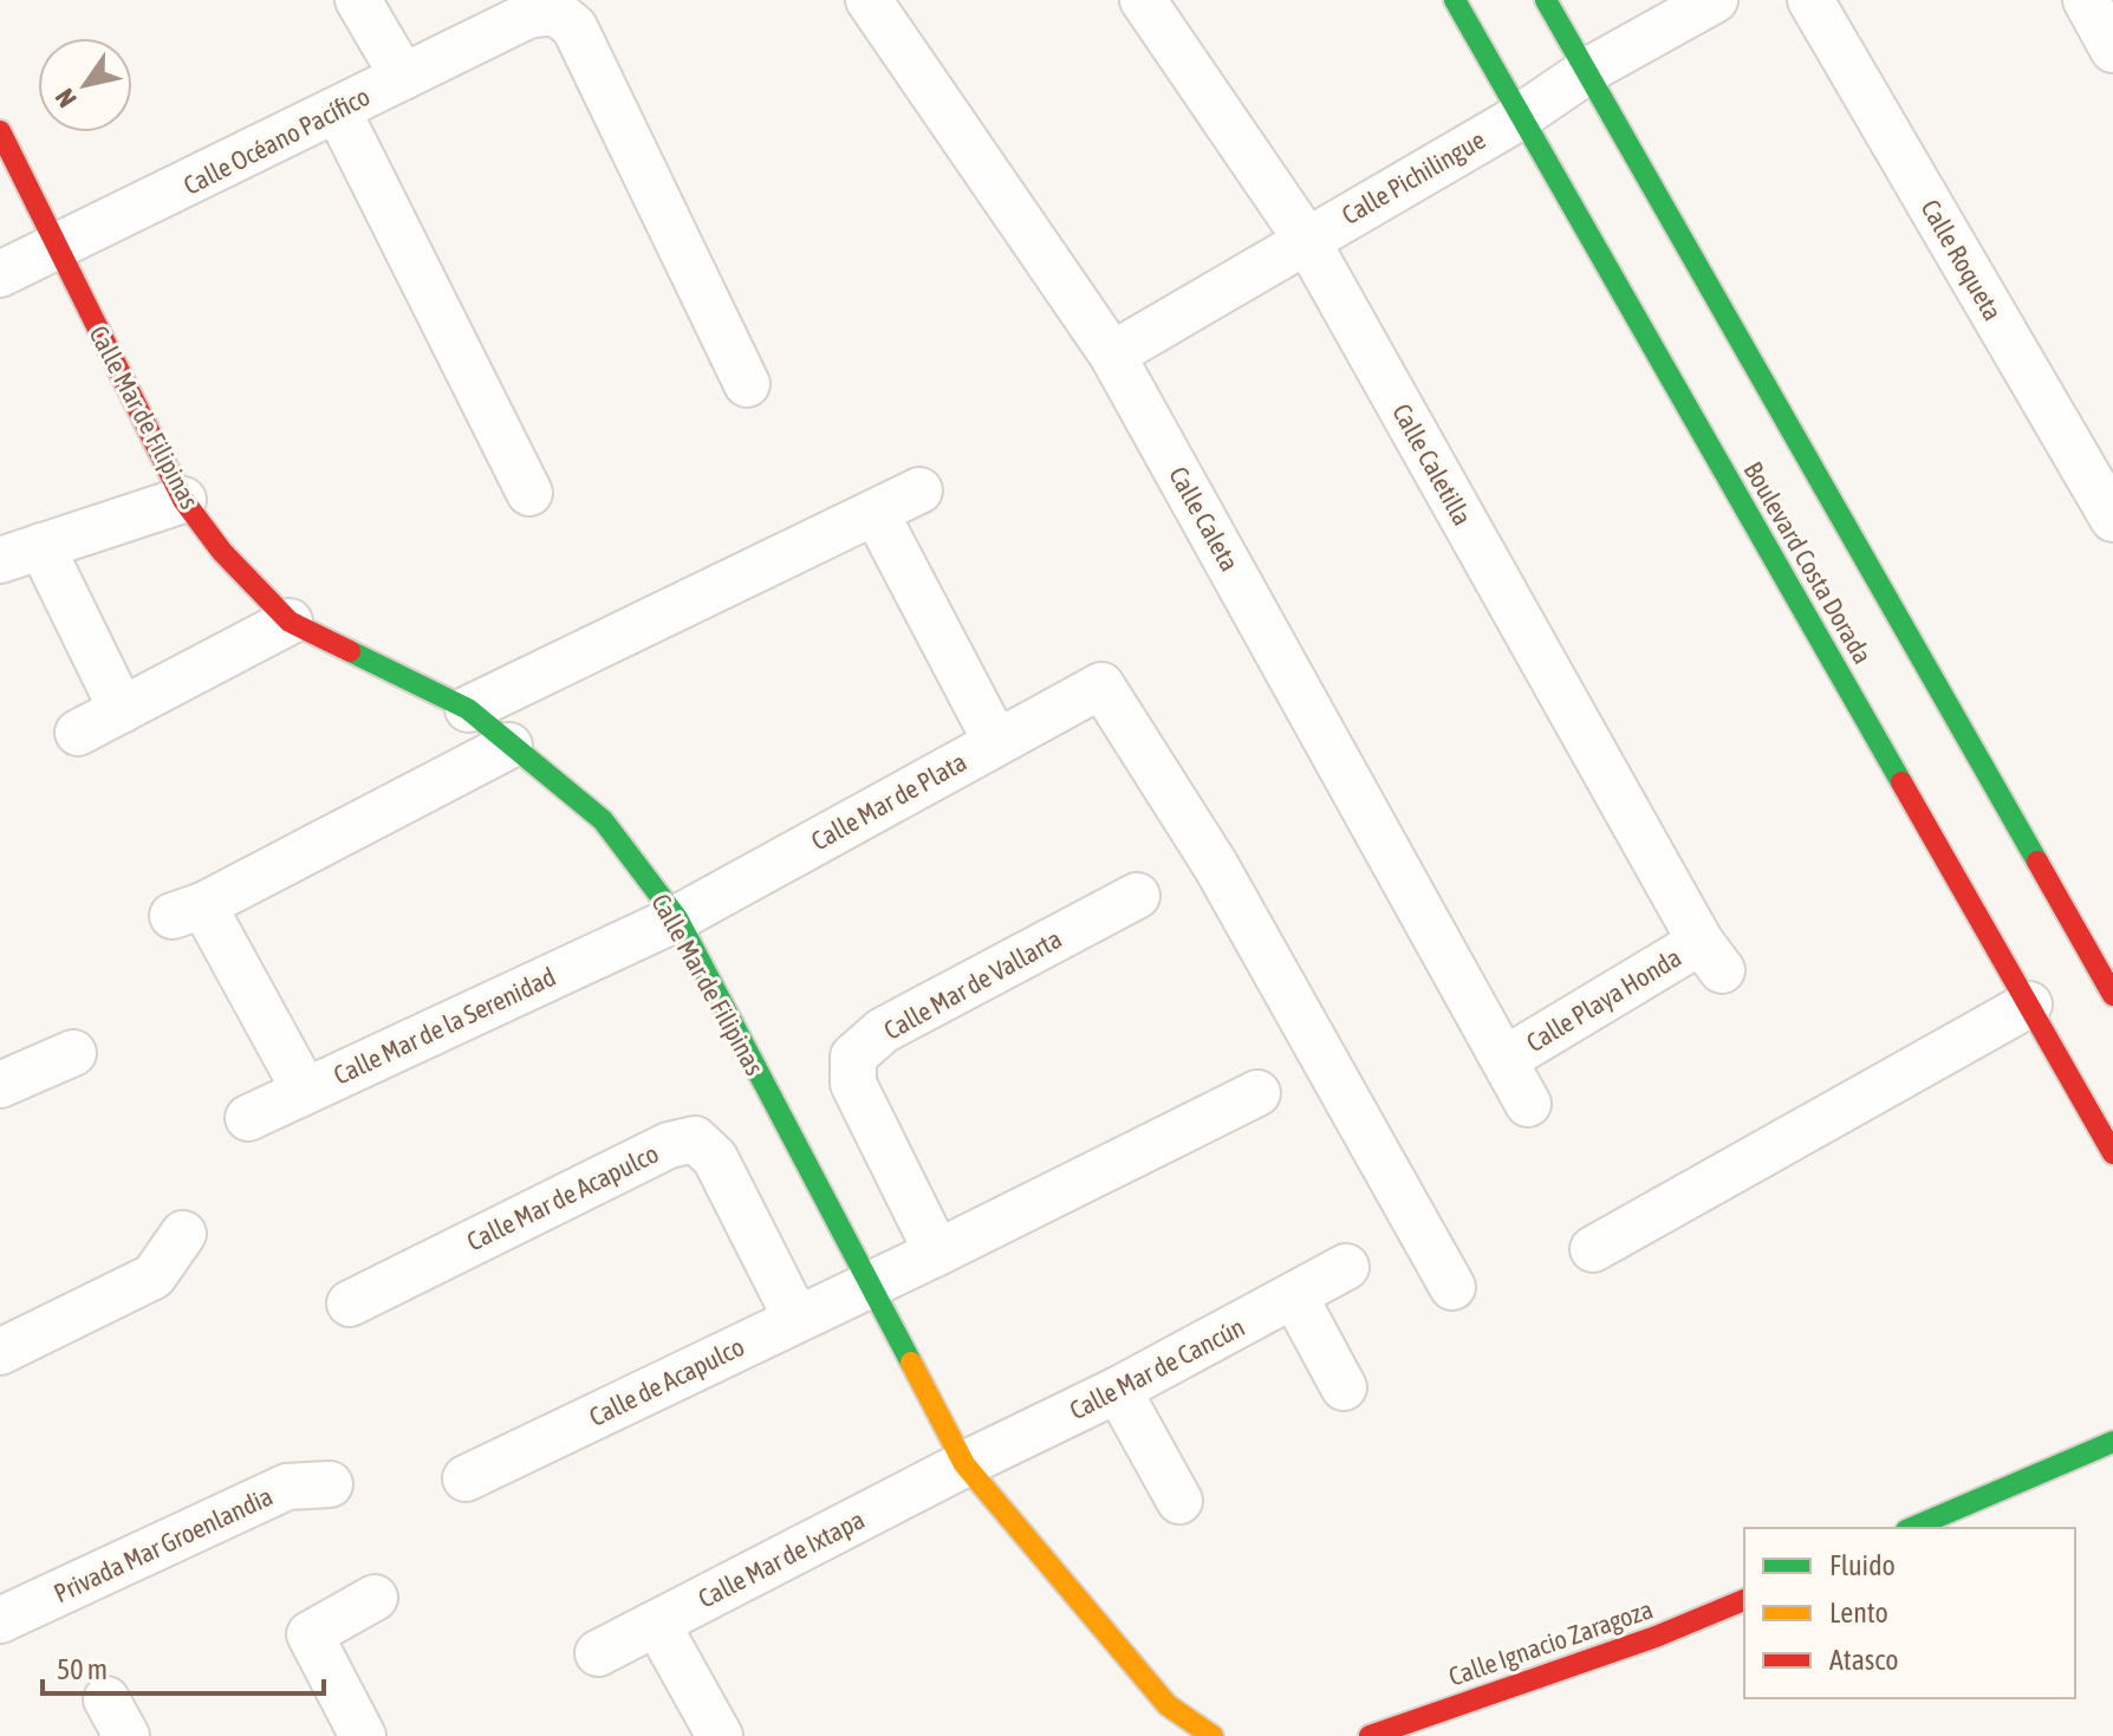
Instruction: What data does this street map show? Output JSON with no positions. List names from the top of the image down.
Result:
{
  "streets": {
    "main road": ["Calle Mar de Filipinas", "Boulevard Costa Dorada", "Calle Ignacio Zaragoza"],
    "street": [
      "Calle Océano Pacífico",
      "Calle Pichilingue",
      "Calle Roqueta",
      "Calle Caletilla",
      "Calle Caleta",
      "Calle Mar de Plata",
      "Calle Mar de Vallarta",
      "Calle Playa Honda",
      "Calle Mar de la Serenidad",
      "Calle Mar de Acapulco",
      "Calle Mar de Cancún",
      "Calle de Acapulco",
      "Privada Mar Groenlandia",
      "Calle Mar de Ixtapa"
    ]
  },
  "crossings": [
    ["Calle Océano Pacífico", "Calle Mar de Filipinas"],
    ["Calle Pichilingue", "Calle Caletilla"],
    ["Calle Pichilingue", "Calle Caleta"],
    ["Calle Pichilingue", "Boulevard Costa Dorada"],
    ["Calle Mar de Filipinas", "Calle Mar de Plata"],
    ["Calle Mar de Filipinas", "Calle Mar de la Serenidad"],
    ["Calle Mar de Filipinas", "Calle Mar de Cancún"],
    ["Calle Mar de Filipinas", "Calle de Acapulco"],
    ["Calle Mar de Filipinas", "Calle Mar de Ixtapa"],
    ["Calle Caletilla", "Calle Playa Honda"],
    ["Calle Caleta", "Calle Playa Honda"],
    ["Calle Mar de Plata", "Calle Mar de la Serenidad"],
    ["Calle Mar de Acapulco", "Calle de Acapulco"],
    ["Calle Mar de Cancún", "Calle Mar de Ixtapa"]
  ],
  "legend": ["Fluido", "Lento", "Atasco"],
  "scale_bar": "50 m",
  "north": "bottom left"
}
